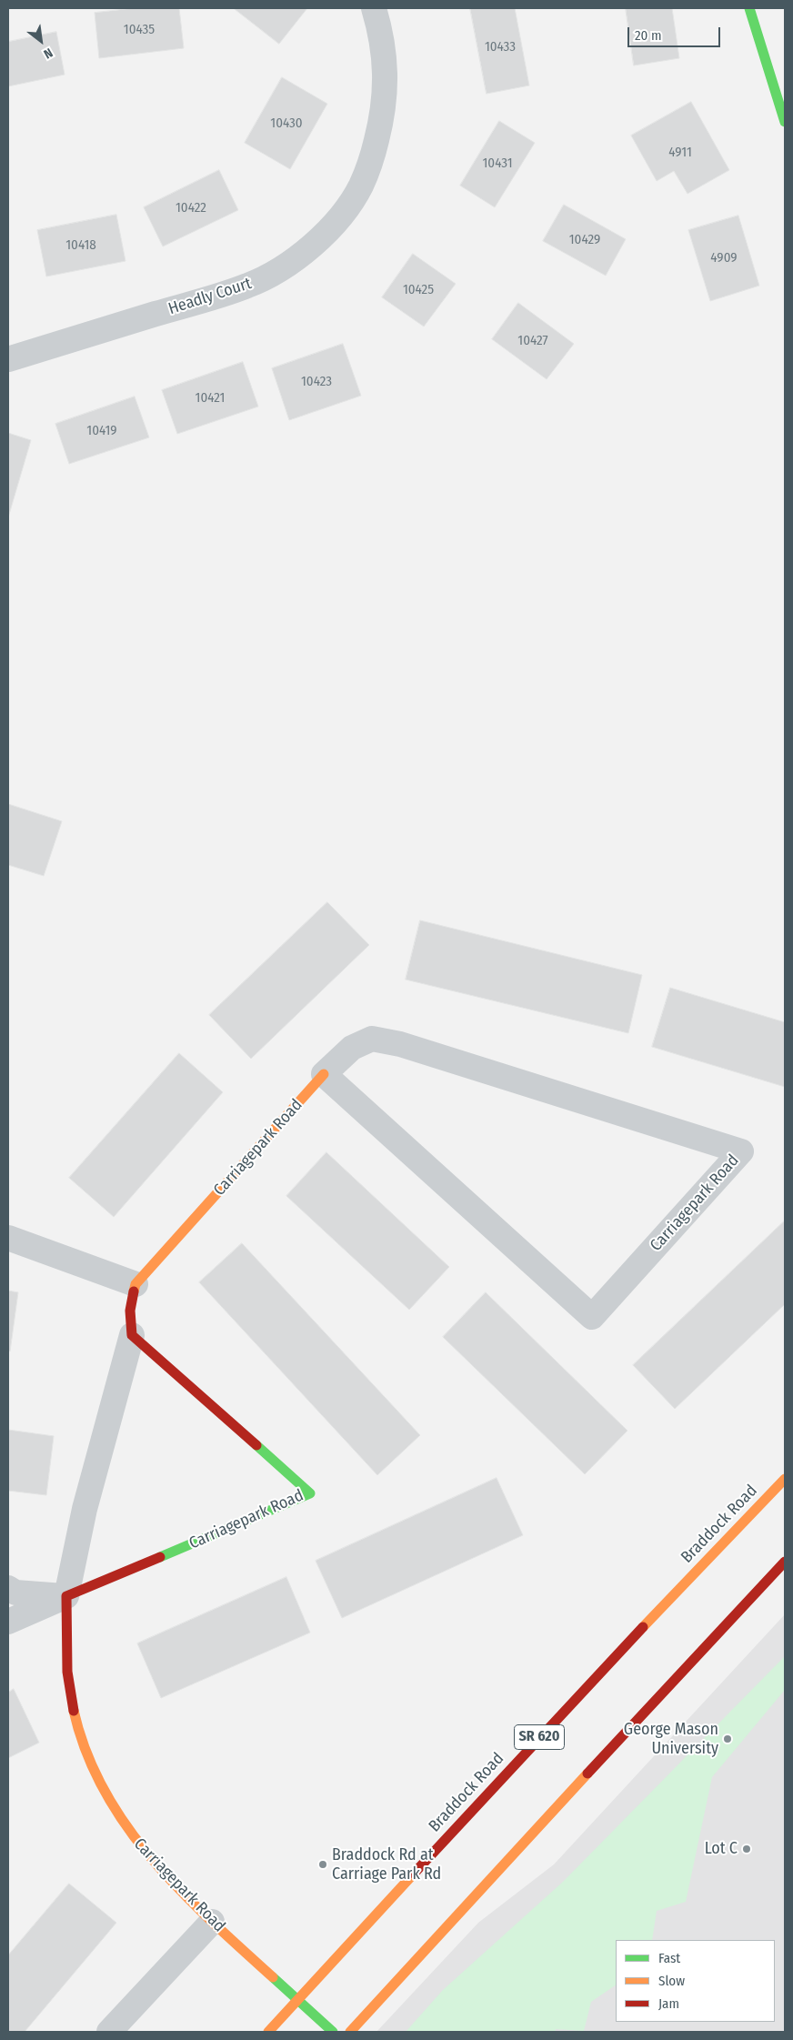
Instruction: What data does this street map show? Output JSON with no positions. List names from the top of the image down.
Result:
{
  "streets": {
    "street": [
      "Headly Court",
      "Carriagepark Road",
      "Braddock Road",
      "SR 620"
    ]
  },
  "crossings": [
    ["Carriagepark Road", "Braddock Road"]
  ],
  "places": ["George Mason University", "Lot C", "Braddock Rd at Carriage Park Rd"],
  "house_numbers": [
    "10435",
    "10433",
    "10430",
    "4911",
    "10431",
    "10422",
    "10429",
    "10418",
    "4909",
    "10425",
    "10427",
    "10423",
    "10421",
    "10419"
  ],
  "legend": ["Fast", "Slow", "Jam"],
  "scale_bar": "20 m",
  "north": "bottom right"
}
